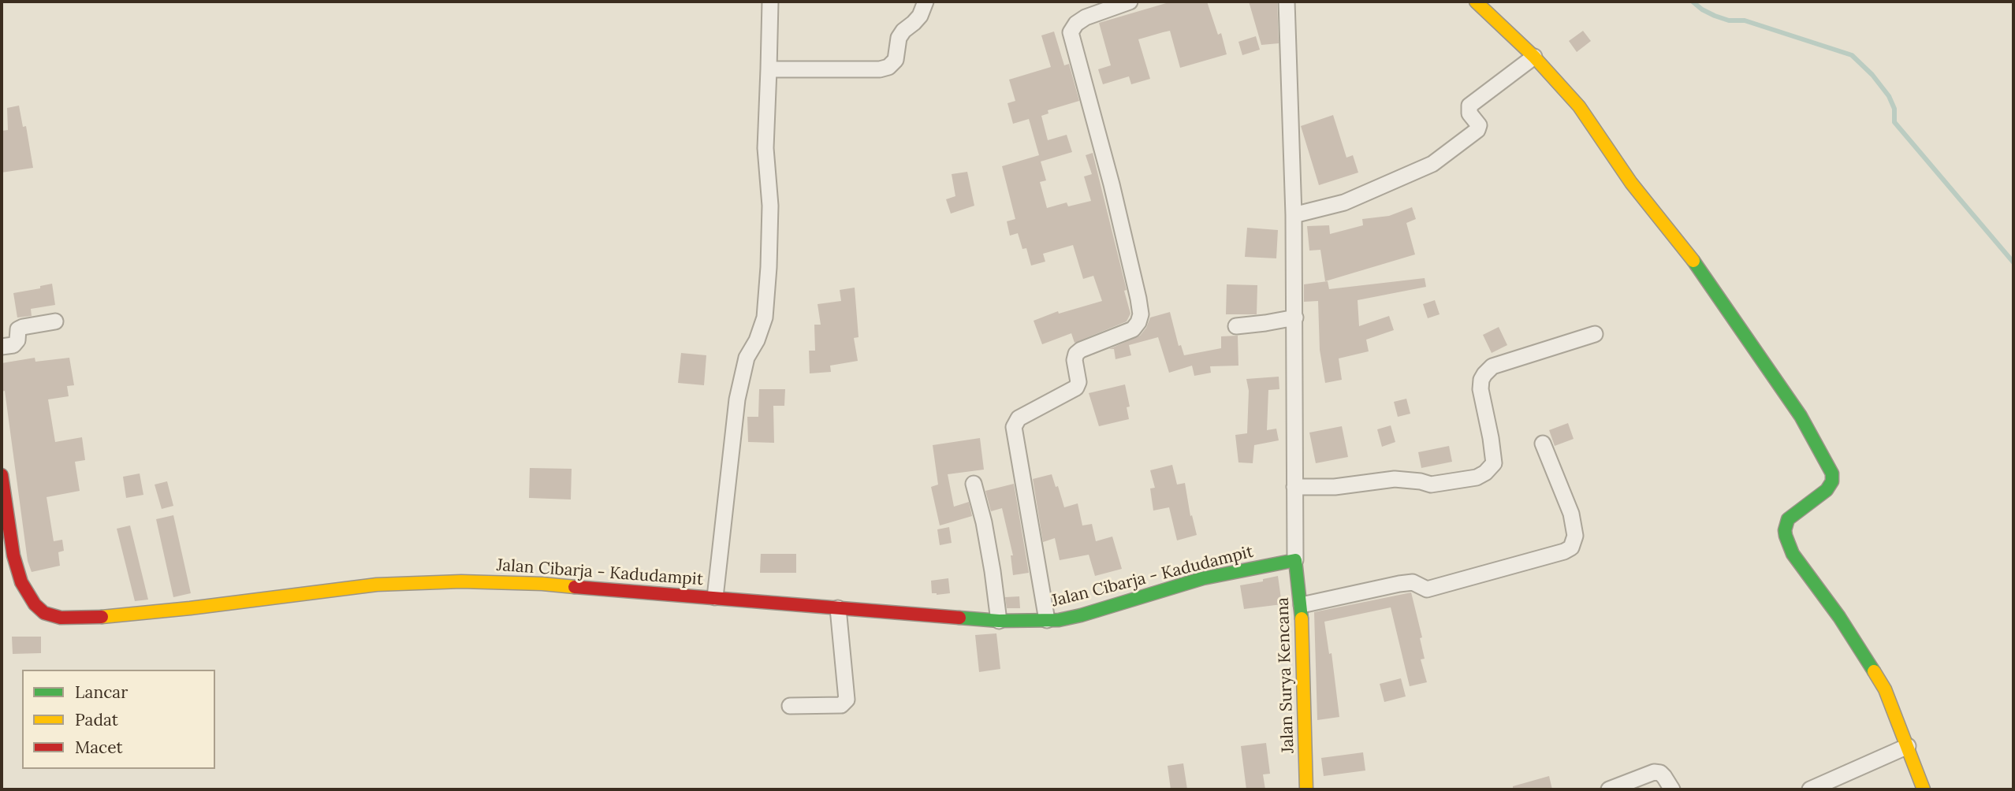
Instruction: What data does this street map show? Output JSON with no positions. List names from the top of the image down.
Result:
{
  "streets": {
    "street": ["Jalan Cibarja - Kadudampit", "Jalan Surya Kencana"]
  },
  "crossings": [
    ["Jalan Cibarja - Kadudampit", "Jalan Surya Kencana"]
  ],
  "legend": ["Lancar", "Padat", "Macet"]
}
